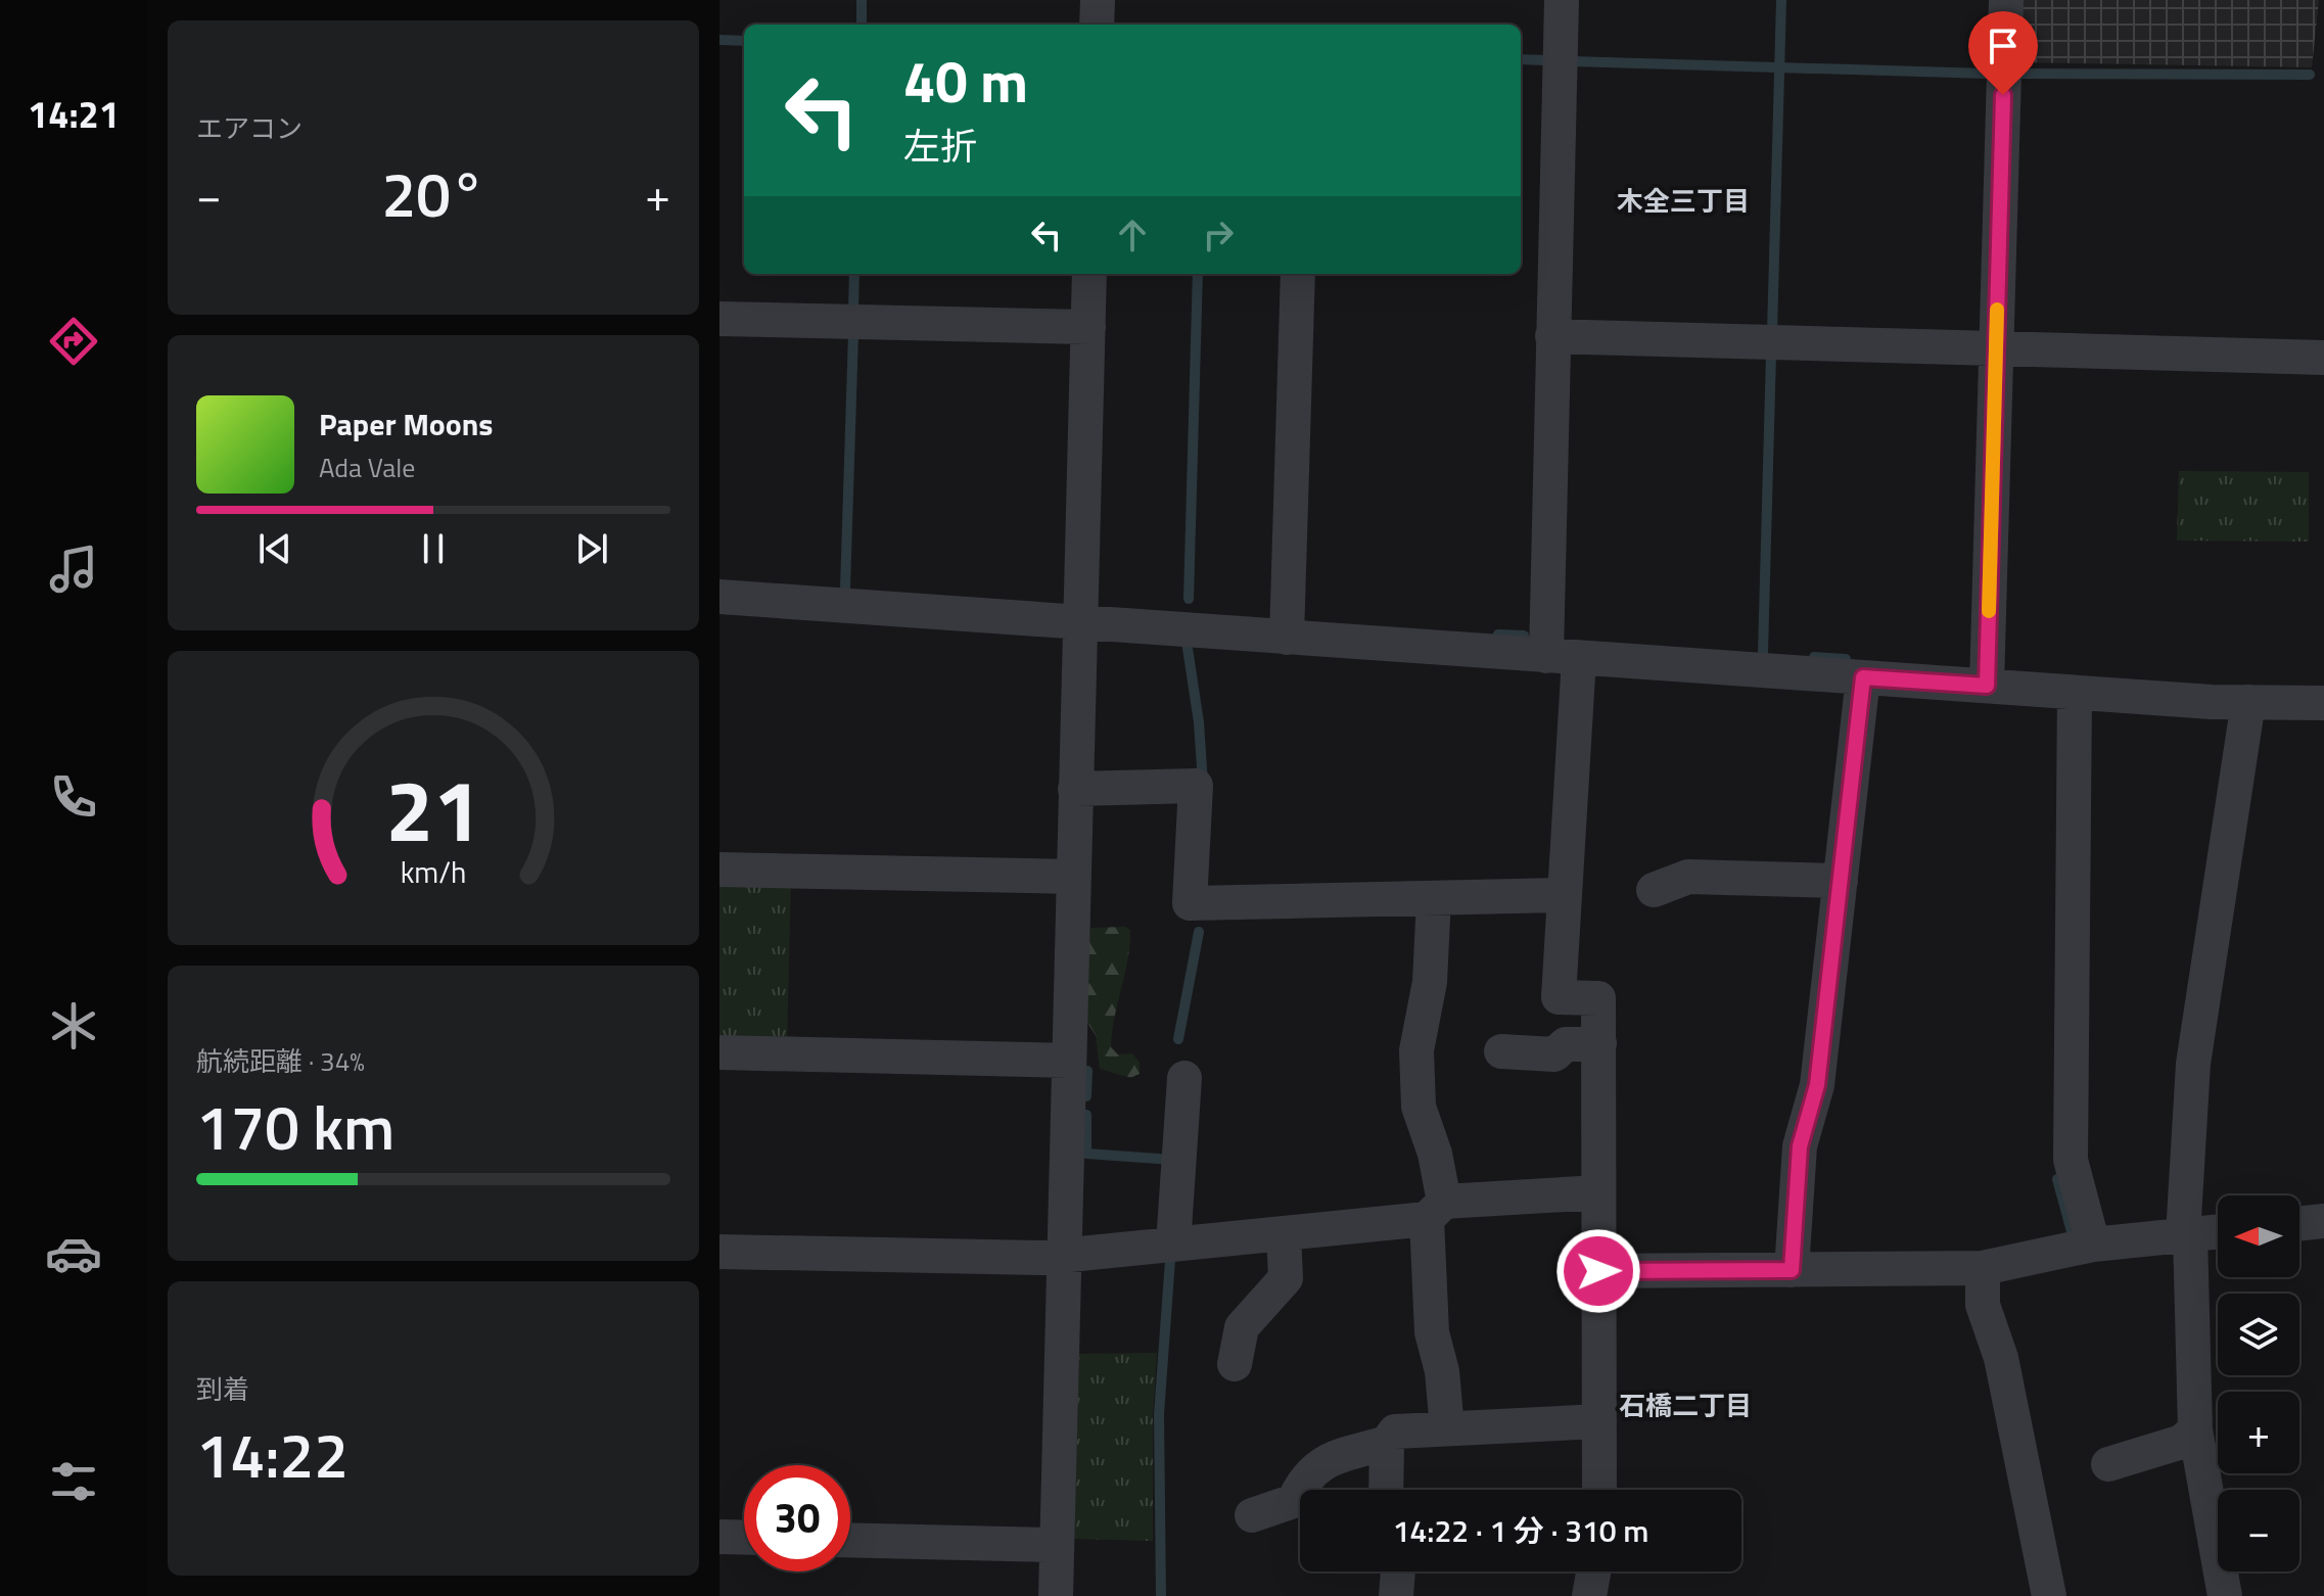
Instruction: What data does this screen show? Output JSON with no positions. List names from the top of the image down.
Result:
{
  "districts": ["木全三丁目", "石橋二丁目"],
  "north": "left",
  "page": {
    "tabs": "14:21",
    "tile": [
      "エアコン",
      ["航続距離 · 34%", "170 km"],
      ["到着", "14:22"]
    ],
    "turn": ["40 m", "左折"],
    "heat": ["−", "20°", "+"],
    "song": ["Paper Moons", "Ada Vale"],
    "map_buttons": ["+", "−"],
    "limit": "30",
    "trip": "14:22 · 1 分 · 310 m",
    "gauge": ["21", "km/h"]
  }
}
